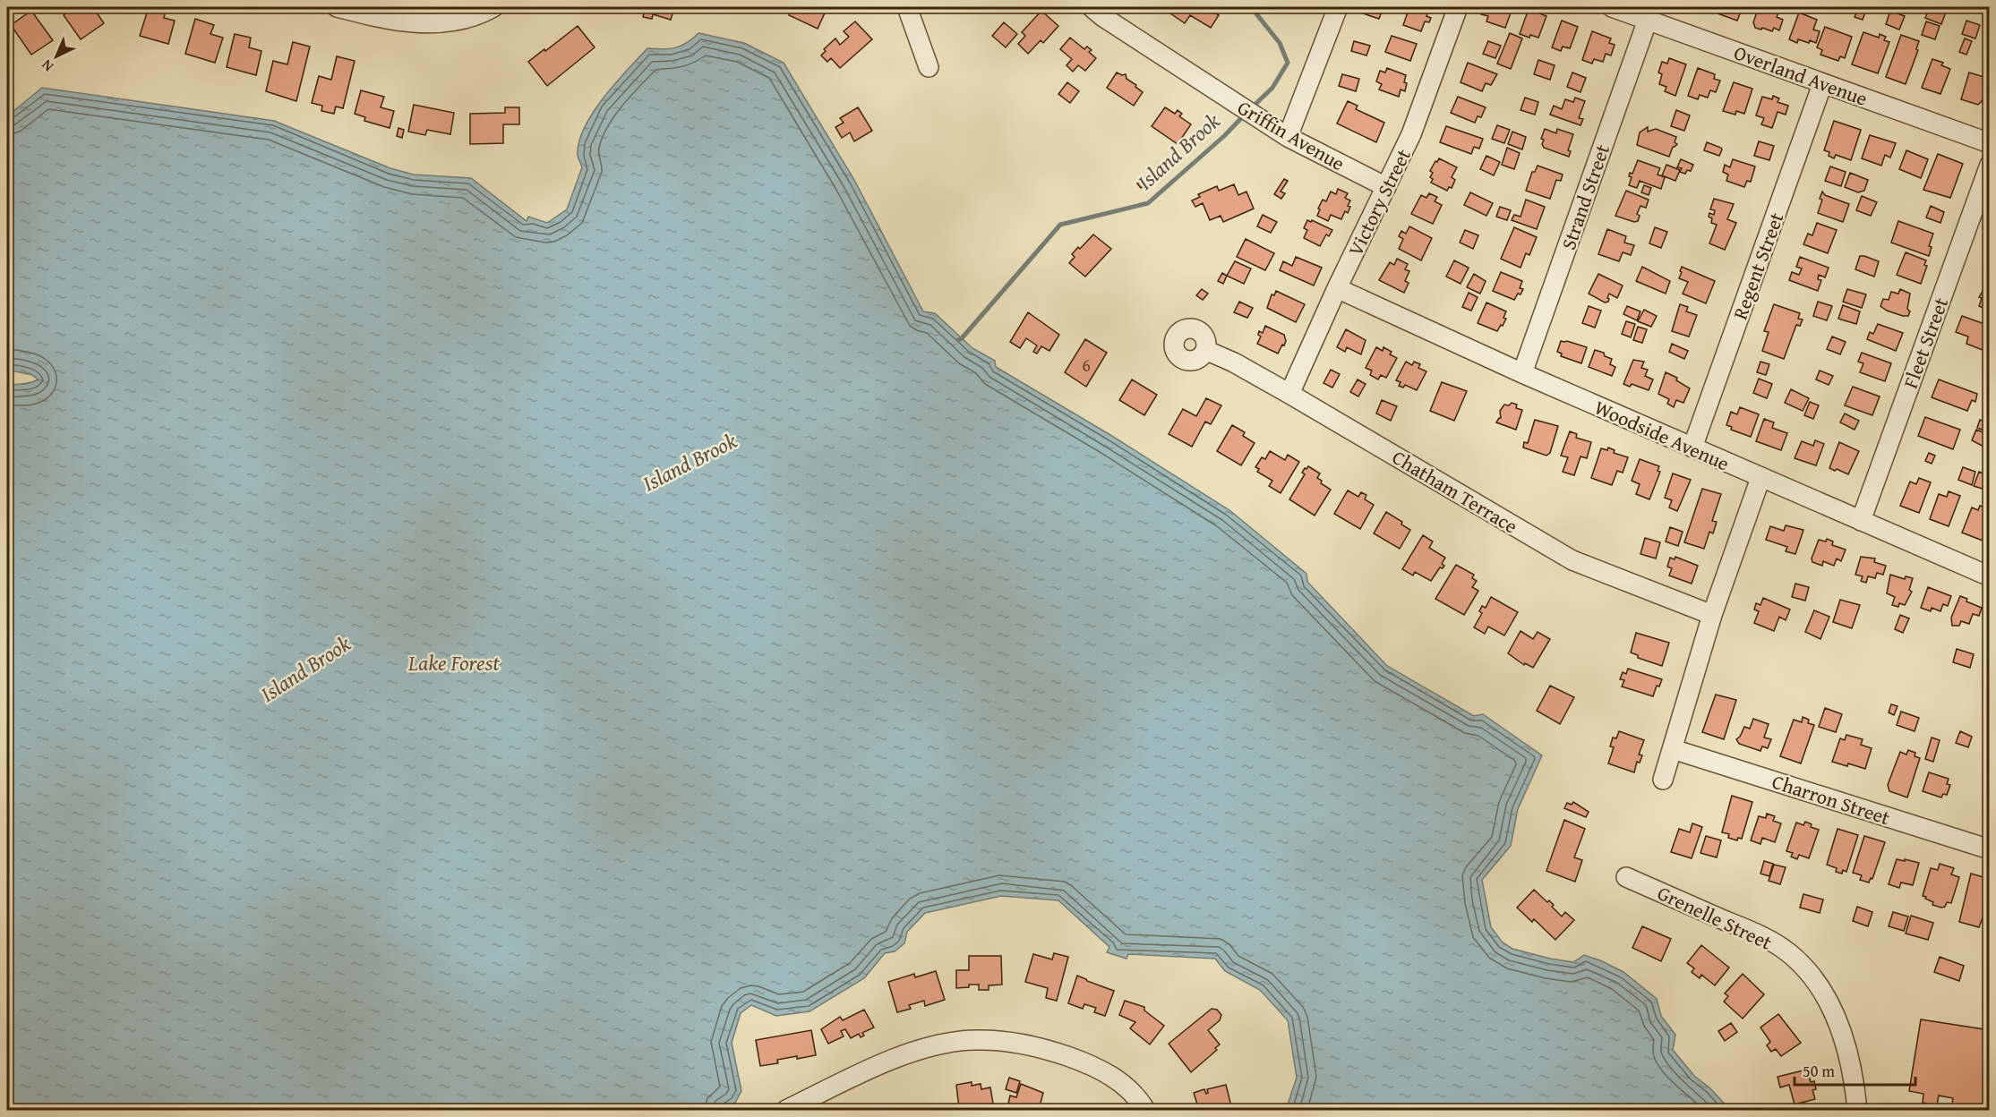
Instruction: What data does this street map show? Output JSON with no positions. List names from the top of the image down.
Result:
{
  "streets": {
    "street": [
      "Overland Avenue",
      "Griffin Avenue",
      "Strand Street",
      "Victory Street",
      "Regent Street",
      "Fleet Street",
      "Woodside Avenue",
      "Chatham Terrace",
      "Charron Street",
      "Grenelle Street"
    ]
  },
  "crossings": [
    ["Overland Avenue", "Strand Street"],
    ["Overland Avenue", "Regent Street"],
    ["Griffin Avenue", "Victory Street"],
    ["Strand Street", "Woodside Avenue"],
    ["Victory Street", "Woodside Avenue"],
    ["Victory Street", "Chatham Terrace"],
    ["Regent Street", "Woodside Avenue"],
    ["Fleet Street", "Woodside Avenue"]
  ],
  "water": ["Island Brook", "Lake Forest"],
  "house_numbers": ["6"],
  "scale_bar": "50 m",
  "north": "bottom left"
}
